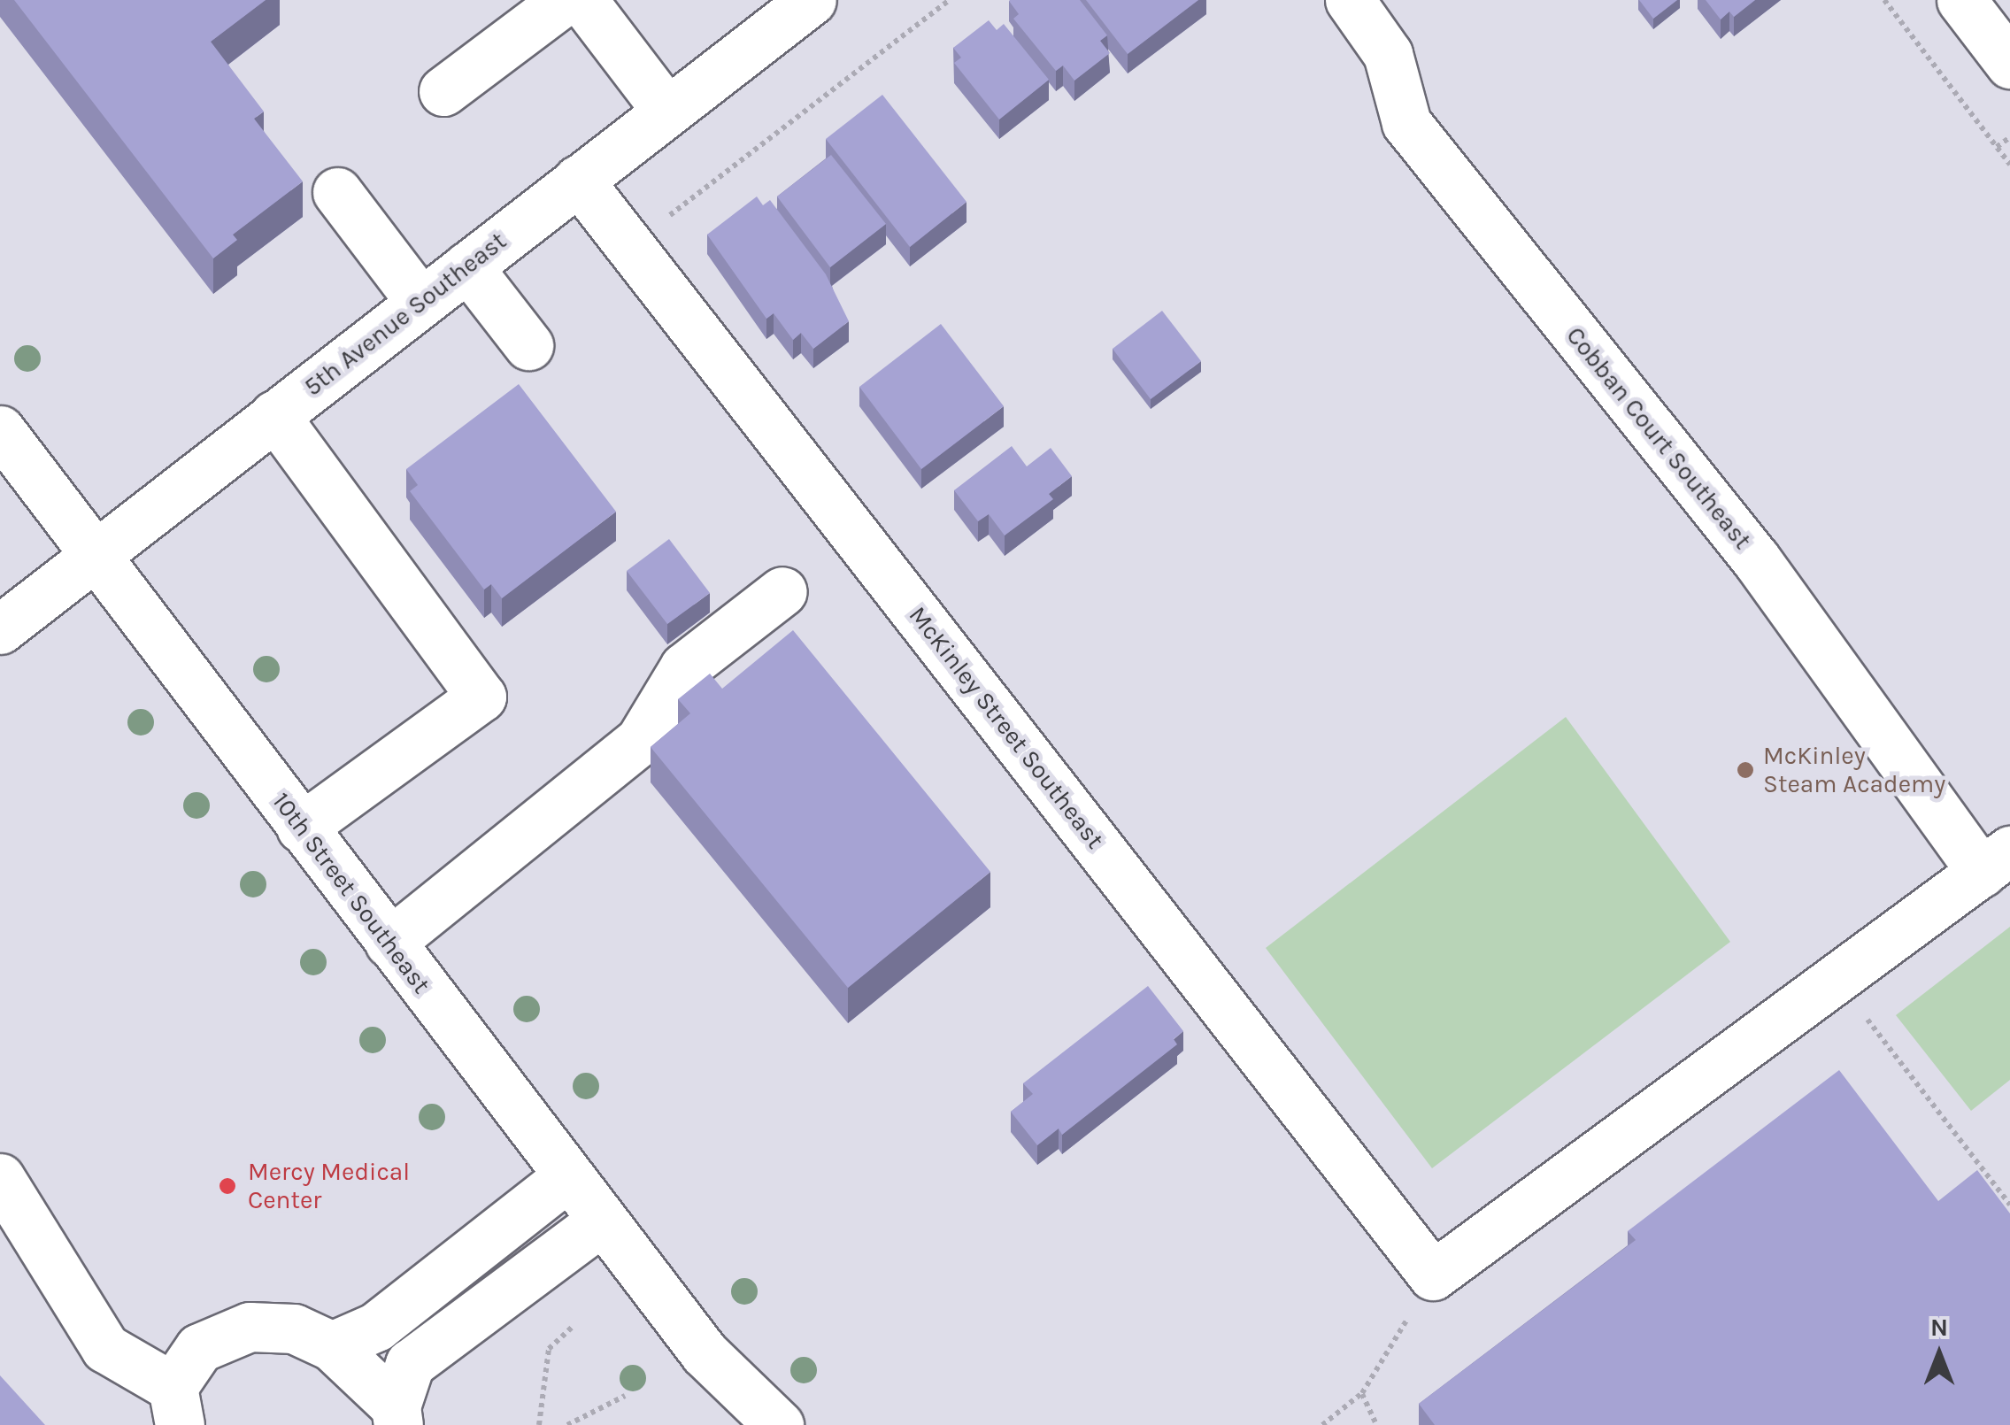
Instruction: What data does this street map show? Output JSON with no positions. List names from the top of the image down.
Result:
{
  "streets": {
    "street": [
      "5th Avenue Southeast",
      "Cobban Court Southeast",
      "McKinley Street Southeast",
      "10th Street Southeast"
    ]
  },
  "crossings": [
    ["5th Avenue Southeast", "McKinley Street Southeast"],
    ["5th Avenue Southeast", "10th Street Southeast"]
  ],
  "places": ["McKinley Steam Academy", "Mercy Medical Center"],
  "north": "top"
}
